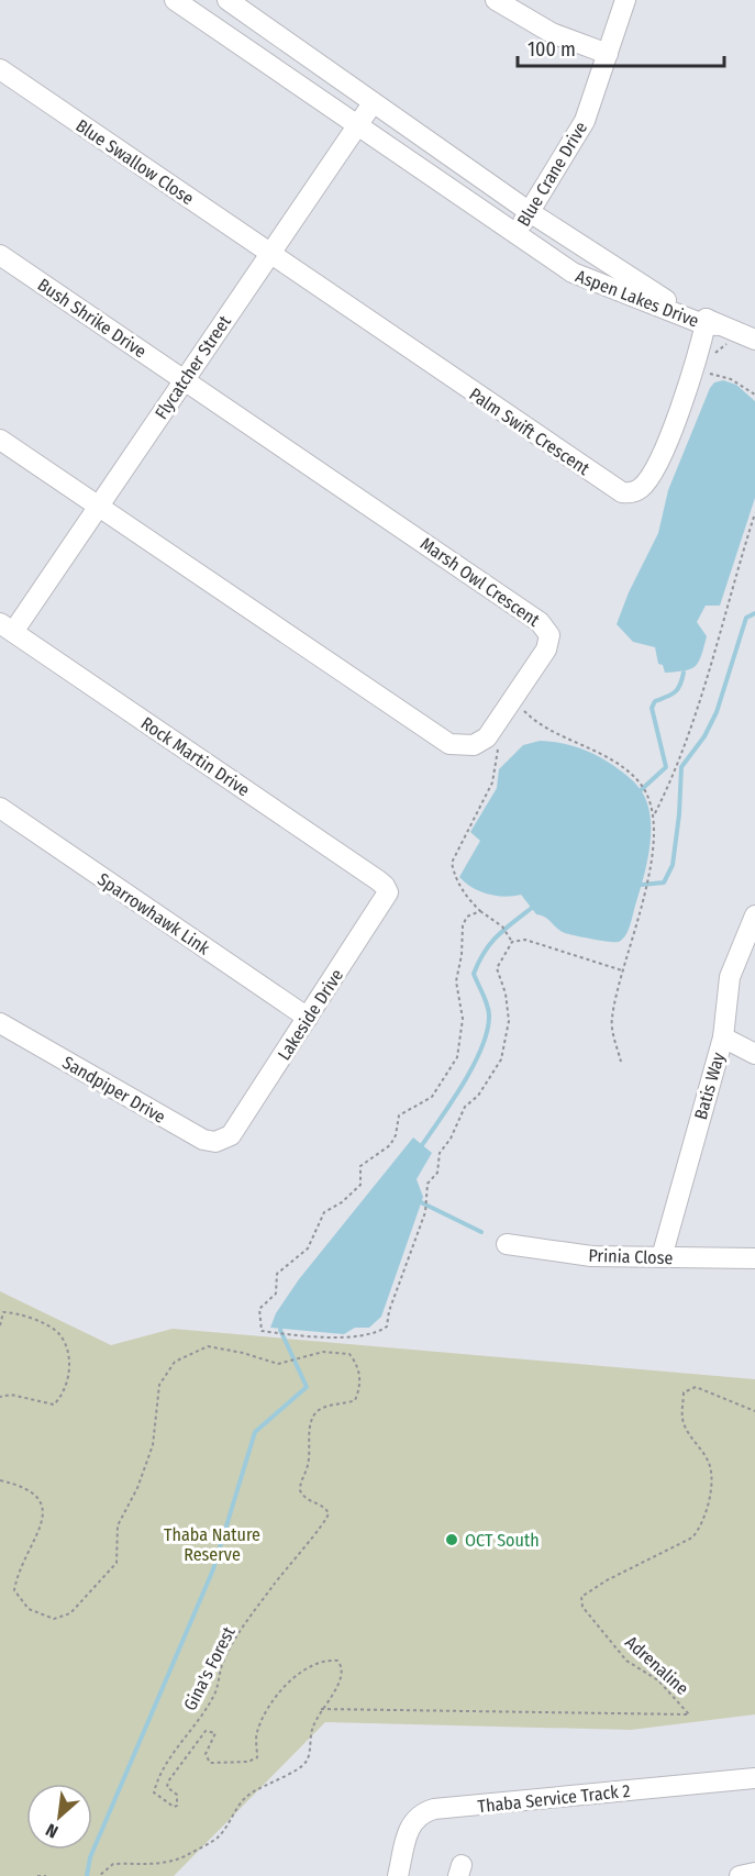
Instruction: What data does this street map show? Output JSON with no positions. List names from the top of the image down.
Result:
{
  "streets": {
    "street": [
      "Blue Swallow Close",
      "Blue Crane Drive",
      "Aspen Lakes Drive",
      "Bush Shrike Drive",
      "Flycatcher Street",
      "Palm Swift Crescent",
      "Marsh Owl Crescent",
      "Rock Martin Drive",
      "Sparrowhawk Link",
      "Lakeside Drive",
      "Batis Way",
      "Sandpiper Drive",
      "Prinia Close",
      "Thaba Service Track 2"
    ],
    "path": ["Adrenaline", "Gina's Forest"]
  },
  "crossings": [
    ["Blue Swallow Close", "Flycatcher Street"],
    ["Blue Swallow Close", "Palm Swift Crescent"],
    ["Blue Crane Drive", "Aspen Lakes Drive"],
    ["Aspen Lakes Drive", "Flycatcher Street"],
    ["Aspen Lakes Drive", "Palm Swift Crescent"],
    ["Bush Shrike Drive", "Flycatcher Street"],
    ["Bush Shrike Drive", "Marsh Owl Crescent"],
    ["Flycatcher Street", "Palm Swift Crescent"],
    ["Flycatcher Street", "Marsh Owl Crescent"],
    ["Flycatcher Street", "Rock Martin Drive"],
    ["Rock Martin Drive", "Lakeside Drive"],
    ["Sparrowhawk Link", "Lakeside Drive"],
    ["Lakeside Drive", "Sandpiper Drive"],
    ["Batis Way", "Prinia Close"],
    ["Adrenaline", "Gina's Forest"]
  ],
  "parks": ["Thaba Nature Reserve"],
  "places": ["OCT South"],
  "scale_bar": "100 m",
  "north": "bottom left"
}
